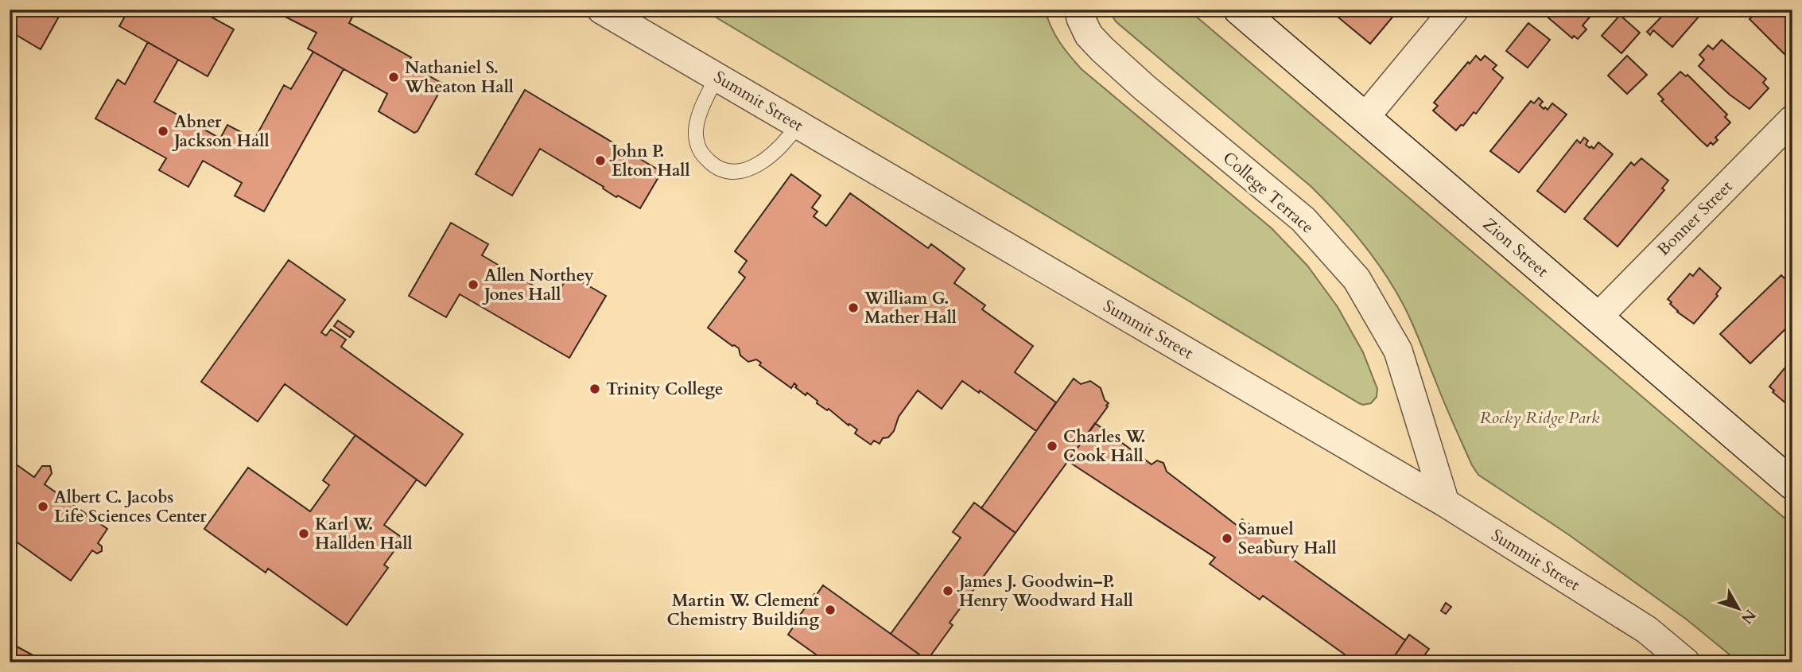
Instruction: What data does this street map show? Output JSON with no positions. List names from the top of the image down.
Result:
{
  "streets": {
    "main road": ["Zion Street"],
    "street": ["Summit Street", "College Terrace", "Bonner Street"]
  },
  "crossings": [
    ["Summit Street", "College Terrace"],
    ["Bonner Street", "Zion Street"]
  ],
  "parks": ["Rocky Ridge Park"],
  "places": [
    "Nathaniel S. Wheaton Hall",
    "Abner Jackson Hall",
    "John P. Elton Hall",
    "Allen Northey Jones Hall",
    "William G. Mather Hall",
    "Trinity College",
    "Charles W. Cook Hall",
    "Albert C. Jacobs Life Sciences Center",
    "Karl W. Hallden Hall",
    "Samuel Seabury Hall",
    "James J. Goodwin–P. Henry Woodward Hall",
    "Martin W. Clement Chemistry Building"
  ],
  "north": "bottom right"
}
